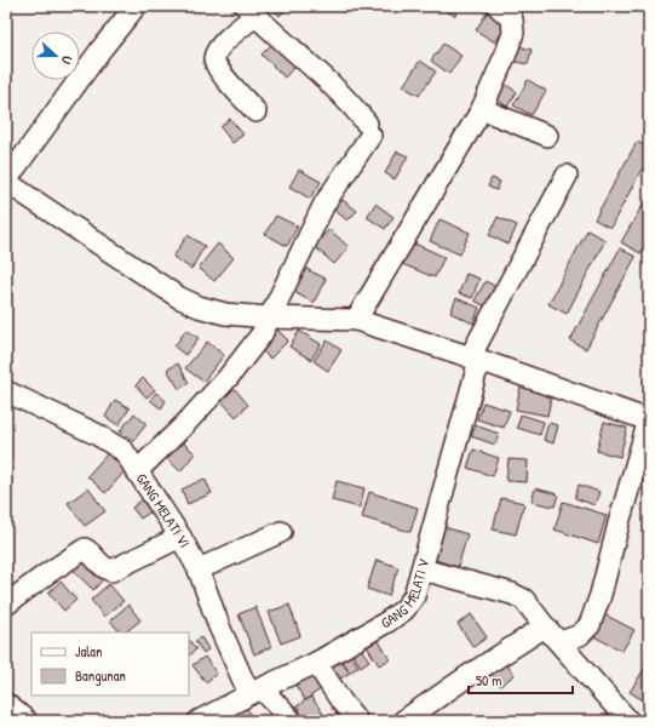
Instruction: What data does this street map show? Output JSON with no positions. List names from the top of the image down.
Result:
{
  "streets": {
    "street": ["GANG MELATI VI", "GANG MELATI V"]
  },
  "crossings": [
    ["GANG MELATI VI", "GANG MELATI V"]
  ],
  "legend": ["Jalan", "Bangunan"],
  "scale_bar": "50 m",
  "north": "right"
}
